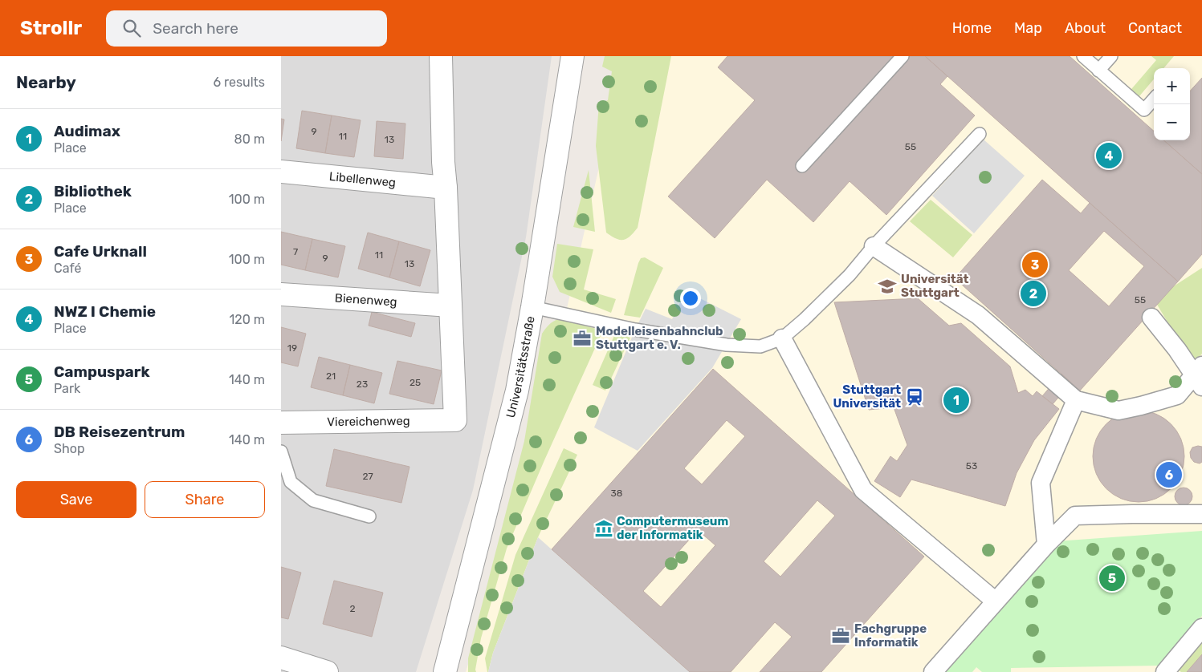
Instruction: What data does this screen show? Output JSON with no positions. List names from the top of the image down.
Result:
{
  "streets": {
    "street": [
      "Libellenweg",
      "Bienenweg",
      "Universitätsstraße",
      "Viereichenweg"
    ]
  },
  "crossings": [
    ["Bienenweg", "Viereichenweg"]
  ],
  "places": {
    "school or university": ["Universität Stuttgart"],
    "office": ["Modelleisenbahnclub Stuttgart e. V.", "Fachgruppe Informatik"],
    "station": ["Stuttgart Universität"],
    "museum": ["Computermuseum der Informatik"]
  },
  "house_numbers": [
    "9",
    "11",
    "13",
    "55",
    "7",
    "11",
    "9",
    "13",
    "55",
    "19",
    "21",
    "25",
    "23",
    "53",
    "27",
    "38",
    "2"
  ],
  "page": {
    "header": "Strollr",
    "search": "Search here",
    "nav": [
      "Home",
      "Map",
      "About",
      "Contact"
    ],
    "heading": ["Nearby", "6 results"],
    "map_buttons": ["+", "−"],
    "list": [
      {
        "mark": "1",
        "name": "Audimax",
        "note": "Place",
        "value": "80 m"
      },
      {
        "mark": "2",
        "name": "Bibliothek",
        "note": "Place",
        "value": "100 m"
      },
      {
        "mark": "3",
        "name": "Cafe Urknall",
        "note": "Café",
        "value": "100 m"
      },
      {
        "mark": "4",
        "name": "NWZ I Chemie",
        "note": "Place",
        "value": "120 m"
      },
      {
        "mark": "5",
        "name": "Campuspark",
        "note": "Park",
        "value": "140 m"
      },
      {
        "mark": "6",
        "name": "DB Reisezentrum",
        "note": "Shop",
        "value": "140 m"
      }
    ],
    "pins": [
      "4",
      "3",
      "2",
      "1",
      "6",
      "5"
    ],
    "buttons": ["Save", "Share"]
  }
}
